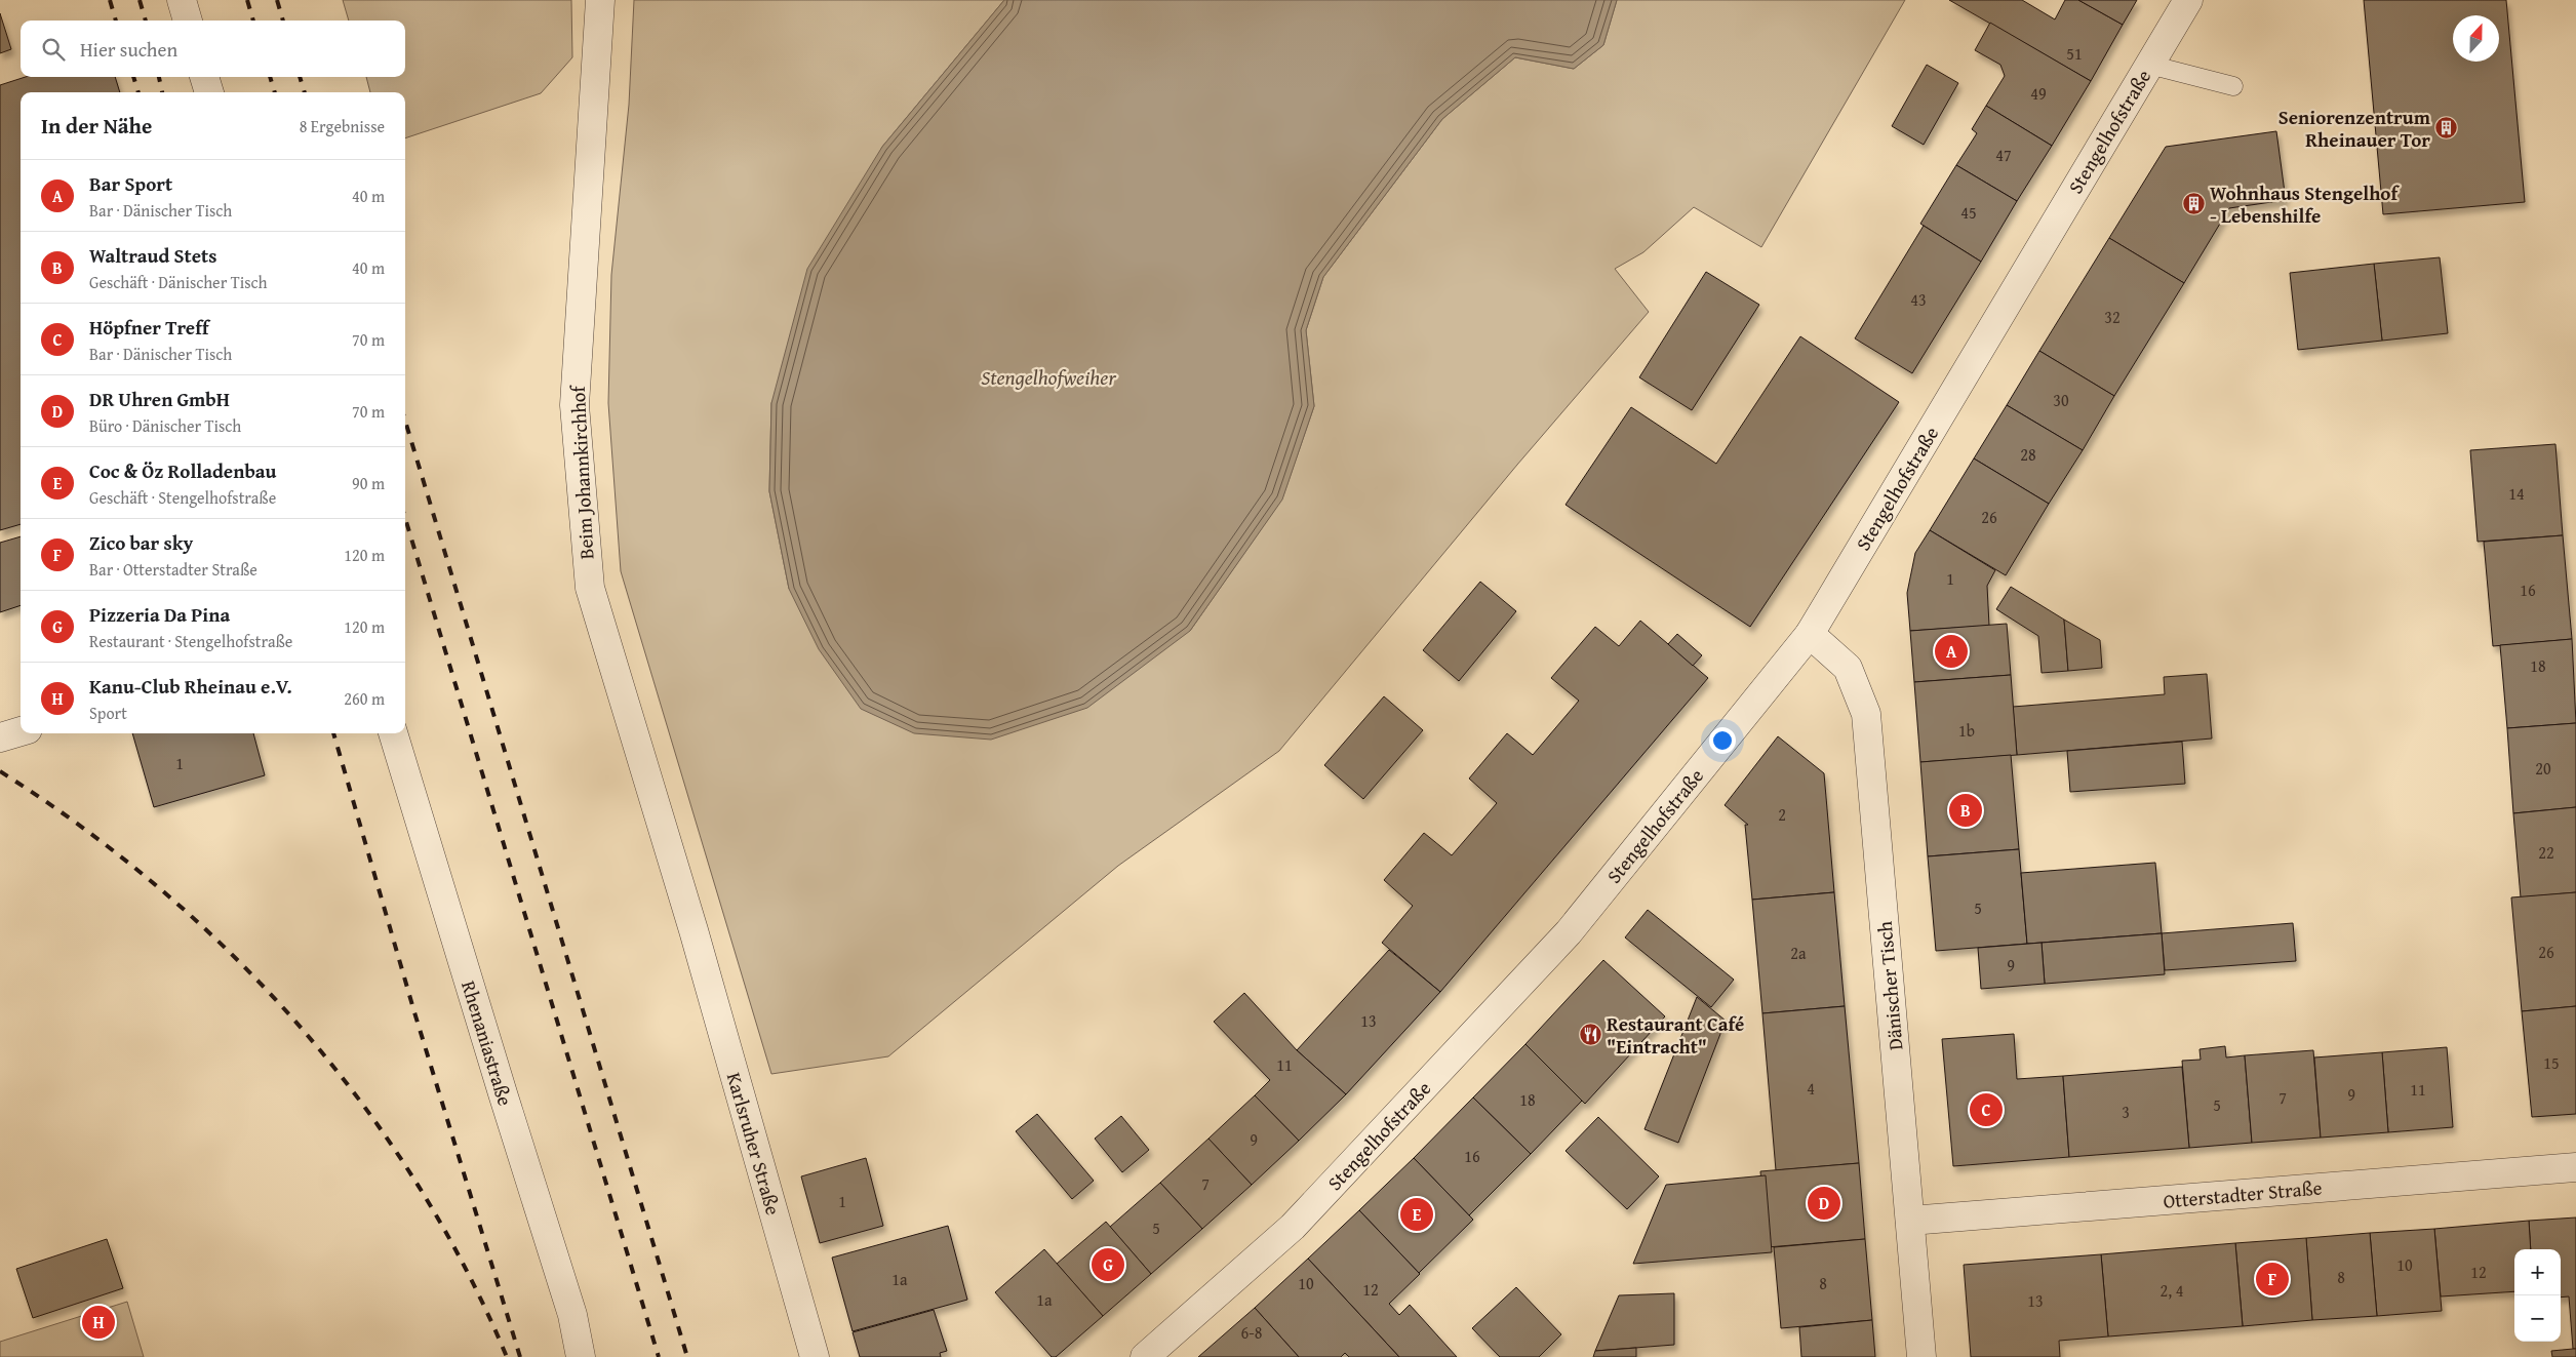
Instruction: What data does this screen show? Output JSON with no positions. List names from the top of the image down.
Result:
{
  "streets": {
    "street": [
      "Stengelhofstraße",
      "Beim Johannkirchhof",
      "Dänischer Tisch",
      "Rhenaniastraße",
      "Karlsruher Straße",
      "Otterstadter Straße"
    ]
  },
  "crossings": [
    ["Stengelhofstraße", "Dänischer Tisch"],
    ["Beim Johannkirchhof", "Karlsruher Straße"],
    ["Dänischer Tisch", "Otterstadter Straße"]
  ],
  "water": ["Stengelhofweiher"],
  "places": {
    "building": ["Seniorenzentrum Rheinauer Tor", "Wohnhaus Stengelhof - Lebenshilfe"],
    "restaurant": ["Restaurant Café \"Eintracht\""]
  },
  "house_numbers": [
    "51",
    "49",
    "47",
    "45",
    "43",
    "32",
    "30",
    "28",
    "14",
    "26",
    "1",
    "16",
    "18",
    "1b",
    "1",
    "20",
    "2",
    "22",
    "5",
    "26",
    "2a",
    "9",
    "13",
    "15",
    "11",
    "4",
    "11",
    "9",
    "7",
    "18",
    "5",
    "3",
    "9",
    "16",
    "7",
    "1",
    "5",
    "10",
    "12",
    "8",
    "1a",
    "10",
    "8",
    "12",
    "2, 4",
    "1a",
    "13",
    "6-8"
  ],
  "north": "top",
  "page": {
    "search": "Hier suchen",
    "heading": ["In der Nähe", "8 Ergebnisse"],
    "list": [
      {
        "mark": "A",
        "name": "Bar Sport",
        "note": "Bar · Dänischer Tisch",
        "value": "40 m"
      },
      {
        "mark": "B",
        "name": "Waltraud Stets",
        "note": "Geschäft · Dänischer Tisch",
        "value": "40 m"
      },
      {
        "mark": "C",
        "name": "Höpfner Treff",
        "note": "Bar · Dänischer Tisch",
        "value": "70 m"
      },
      {
        "mark": "D",
        "name": "DR Uhren GmbH",
        "note": "Büro · Dänischer Tisch",
        "value": "70 m"
      },
      {
        "mark": "E",
        "name": "Coc & Öz Rolladenbau",
        "note": "Geschäft · Stengelhofstraße",
        "value": "90 m"
      },
      {
        "mark": "F",
        "name": "Zico bar sky",
        "note": "Bar · Otterstadter Straße",
        "value": "120 m"
      },
      {
        "mark": "G",
        "name": "Pizzeria Da Pina",
        "note": "Restaurant · Stengelhofstraße",
        "value": "120 m"
      },
      {
        "mark": "H",
        "name": "Kanu-Club Rheinau e.V.",
        "note": "Sport",
        "value": "260 m"
      }
    ],
    "pins": [
      "A",
      "B",
      "C",
      "D",
      "E",
      "G",
      "F",
      "H"
    ],
    "map_buttons": ["+", "−"]
  }
}
